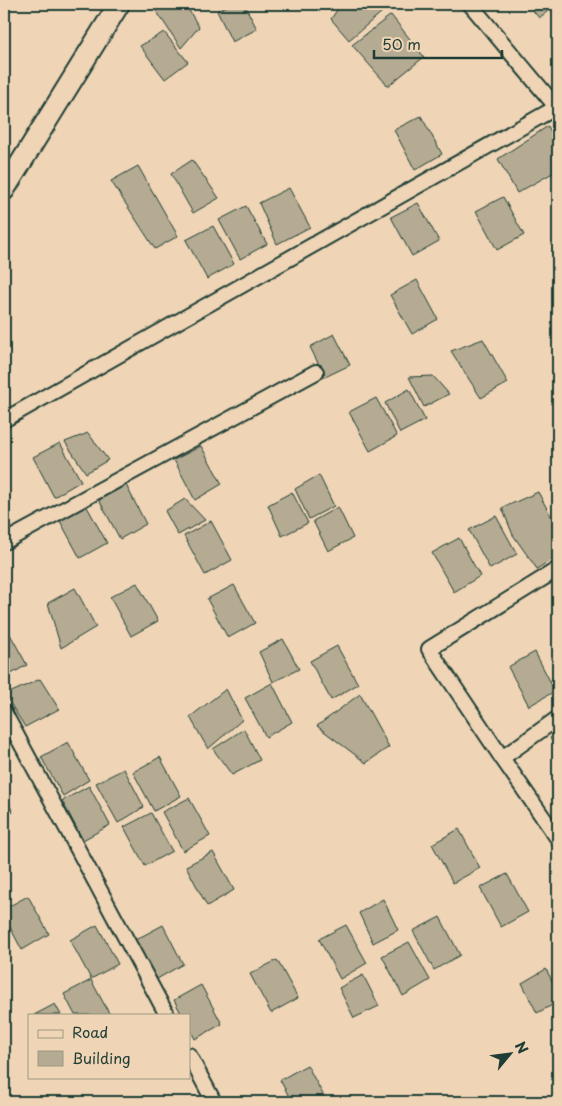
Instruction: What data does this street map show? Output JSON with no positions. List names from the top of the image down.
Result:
{
  "legend": ["Road", "Building"],
  "scale_bar": "50 m",
  "north": "top right"
}
